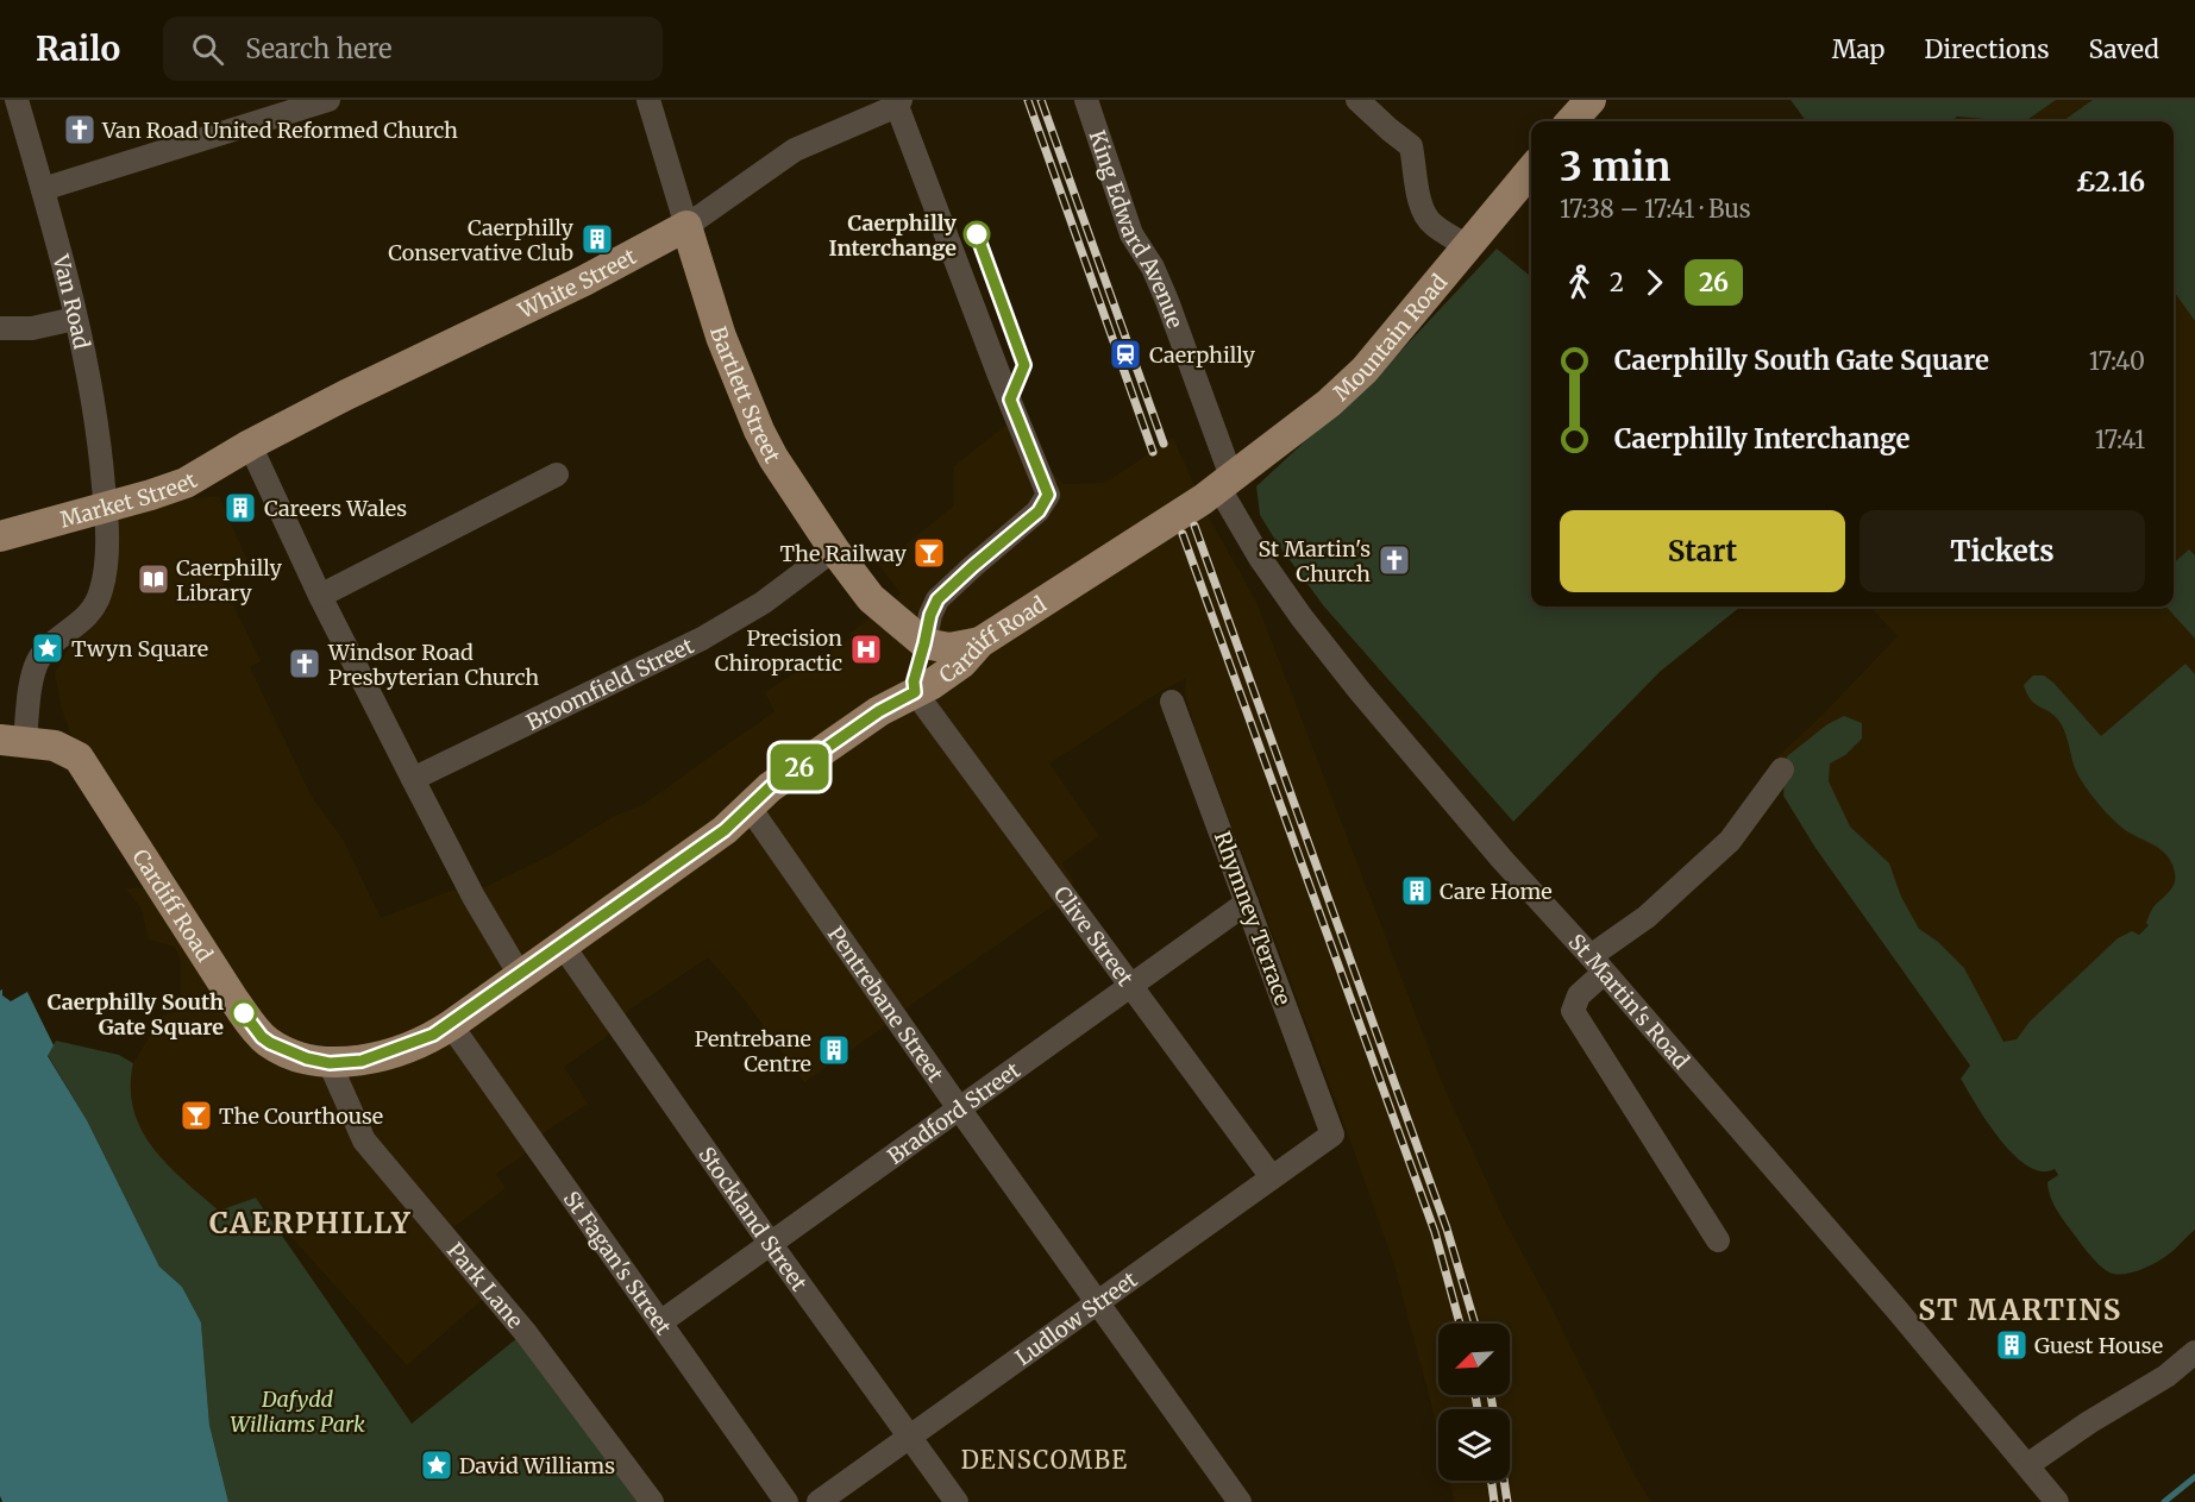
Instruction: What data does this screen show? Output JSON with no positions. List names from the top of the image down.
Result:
{
  "streets": {
    "main road": [
      "White Street",
      "Mountain Road",
      "Bartlett Street",
      "Market Street",
      "Cardiff Road"
    ],
    "street": [
      "King Edward Avenue",
      "Van Road",
      "Broomfield Street",
      "Rhymney Terrace",
      "Clive Street",
      "St Martin's Road",
      "Pentrebane Street",
      "Bradford Street",
      "Stockland Street",
      "St Fagan's Street",
      "Park Lane",
      "Ludlow Street"
    ]
  },
  "crossings": [
    ["King Edward Avenue", "Mountain Road"],
    ["King Edward Avenue", "Cardiff Road"],
    ["King Edward Avenue", "St Martin's Road"],
    ["White Street", "Bartlett Street"],
    ["White Street", "Market Street"],
    ["Van Road", "Market Street"],
    ["Van Road", "Cardiff Road"],
    ["Mountain Road", "Cardiff Road"],
    ["Mountain Road", "St Martin's Road"],
    ["Bartlett Street", "Broomfield Street"],
    ["Cardiff Road", "Clive Street"],
    ["Cardiff Road", "St Martin's Road"],
    ["Cardiff Road", "Pentrebane Street"],
    ["Cardiff Road", "Stockland Street"],
    ["Cardiff Road", "St Fagan's Street"],
    ["Cardiff Road", "Park Lane"],
    ["Rhymney Terrace", "Bradford Street"],
    ["Rhymney Terrace", "Ludlow Street"],
    ["Clive Street", "Bradford Street"],
    ["Clive Street", "Ludlow Street"],
    ["Pentrebane Street", "Bradford Street"],
    ["Pentrebane Street", "Ludlow Street"],
    ["Bradford Street", "Stockland Street"],
    ["Bradford Street", "St Fagan's Street"],
    ["Stockland Street", "Ludlow Street"]
  ],
  "districts": ["CAERPHILLY", "ST MARTINS", "DENSCOMBE"],
  "parks": ["Dafydd Williams Park"],
  "places": {
    "church": ["Van Road United Reformed Church", "St Martin's Church", "Windsor Road Presbyterian Church"],
    "other": ["Caerphilly Interchange", "Caerphilly South Gate Square"],
    "building": [
      "Caerphilly Conservative Club",
      "Careers Wales",
      "Care Home",
      "Pentrebane Centre",
      "Guest House"
    ],
    "station": ["Caerphilly"],
    "bar": ["The Railway", "The Courthouse"],
    "library": ["Caerphilly Library"],
    "place": ["Twyn Square", "David Williams"],
    "hospital": ["Precision Chiropractic"]
  },
  "lines": ["bus line 26"],
  "north": "bottom left",
  "page": {
    "header": "Railo",
    "search": "Search here",
    "nav": ["Map", "Directions", "Saved"],
    "on_map": "26",
    "heading": ["3 min", "17:38 – 17:41 · Bus", "£2.16"],
    "legs": ["2", "26"],
    "list": [
      {
        "name": "Caerphilly South Gate Square",
        "value": "17:40"
      },
      {
        "name": "Caerphilly Interchange",
        "value": "17:41"
      }
    ],
    "buttons": ["Start", "Tickets"]
  }
}
